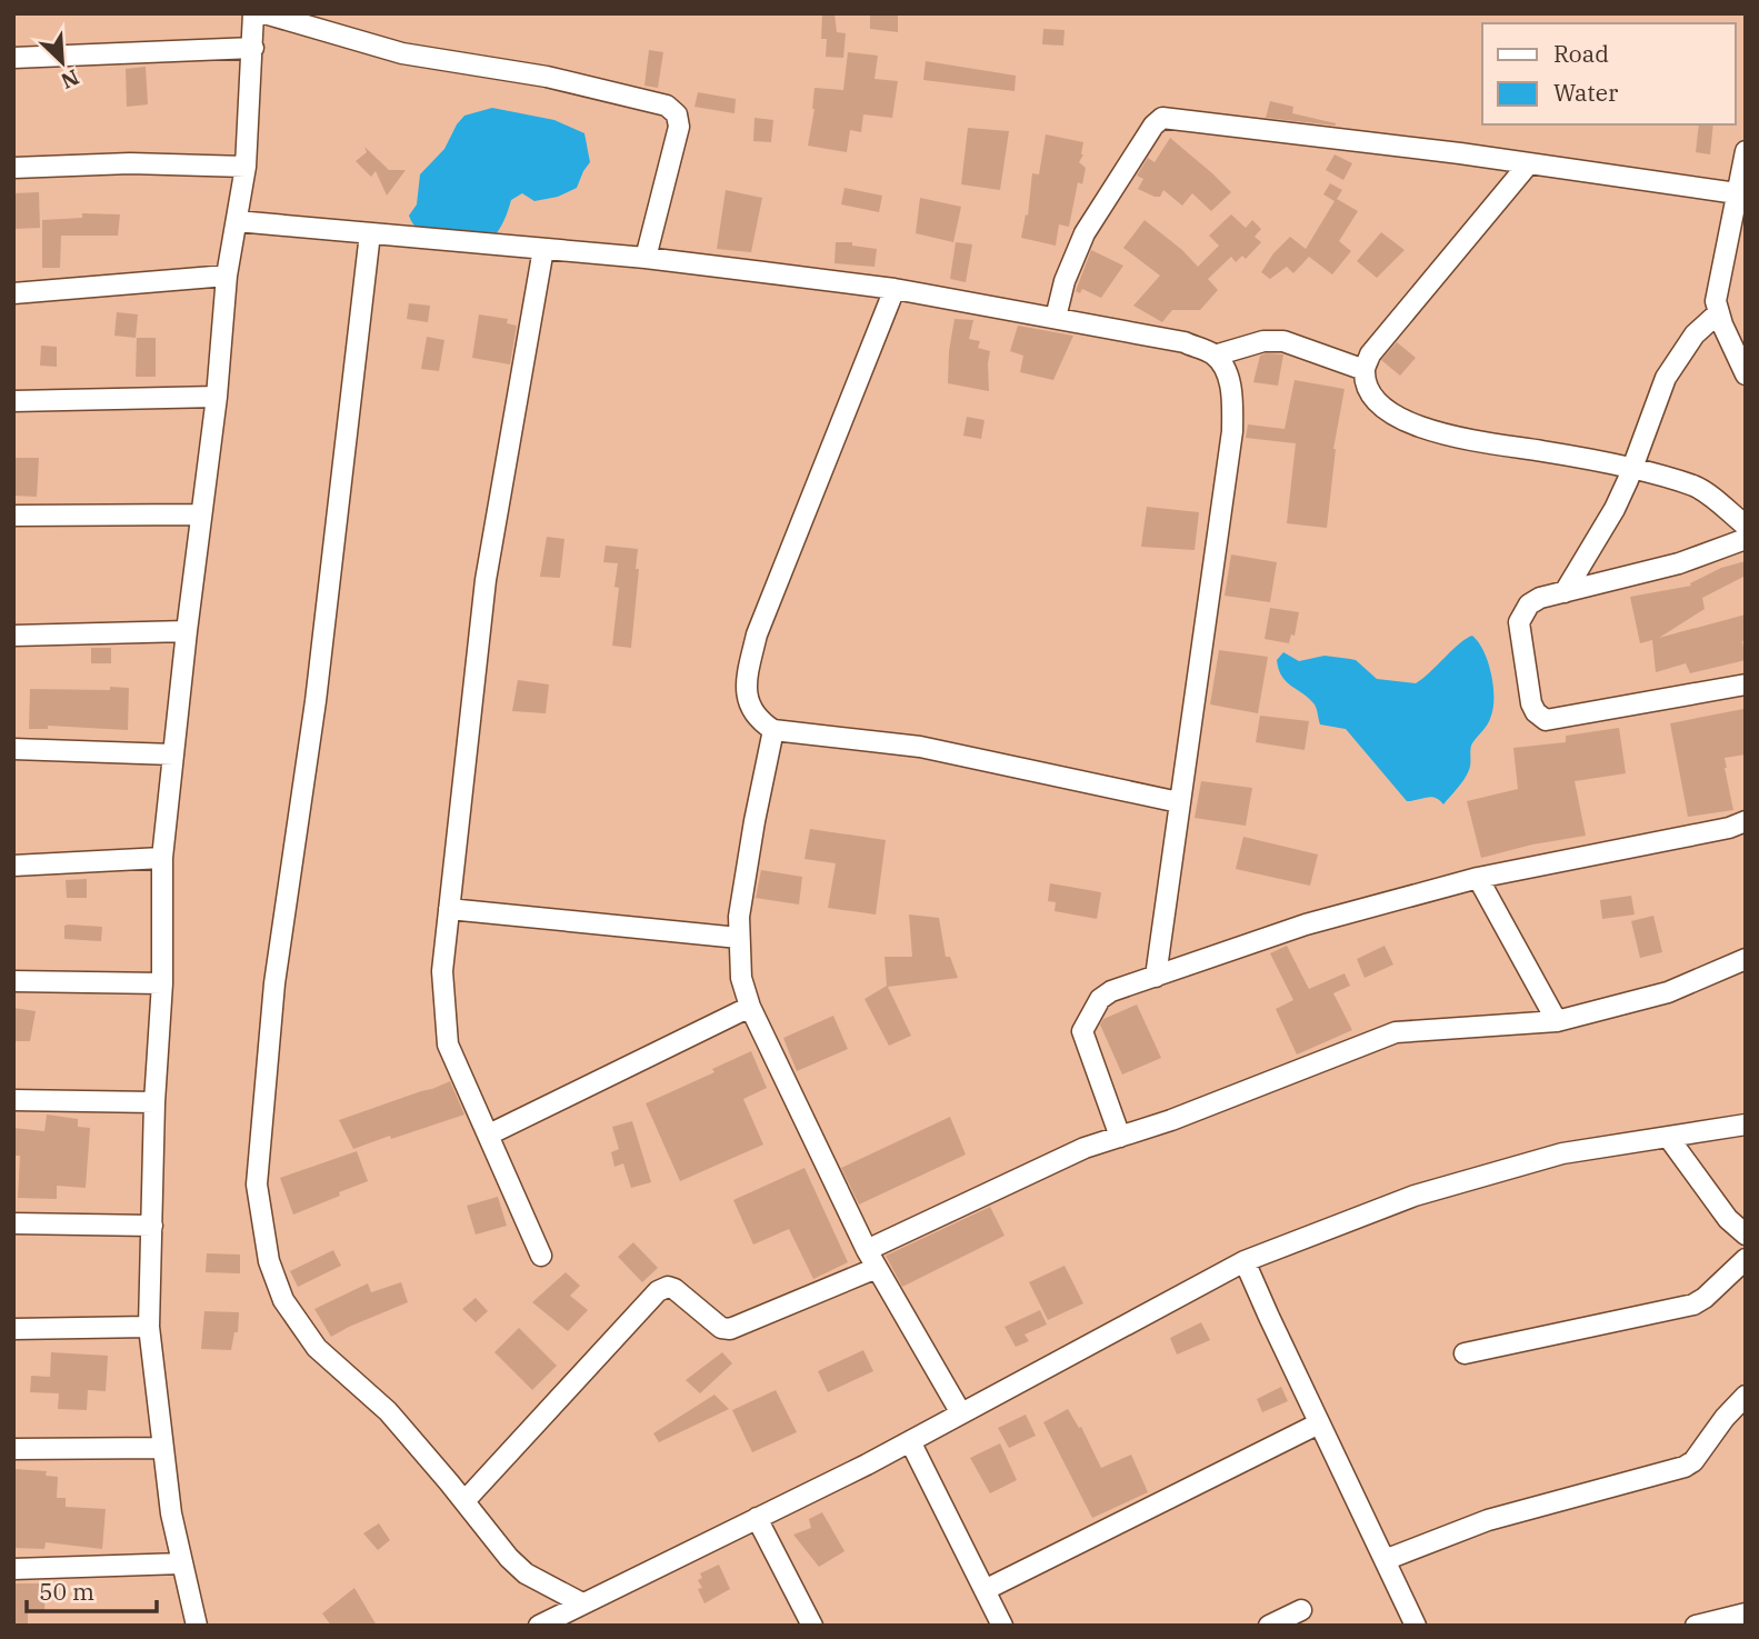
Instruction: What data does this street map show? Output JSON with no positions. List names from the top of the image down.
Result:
{
  "legend": ["Road", "Water"],
  "scale_bar": "50 m",
  "north": "bottom right"
}
